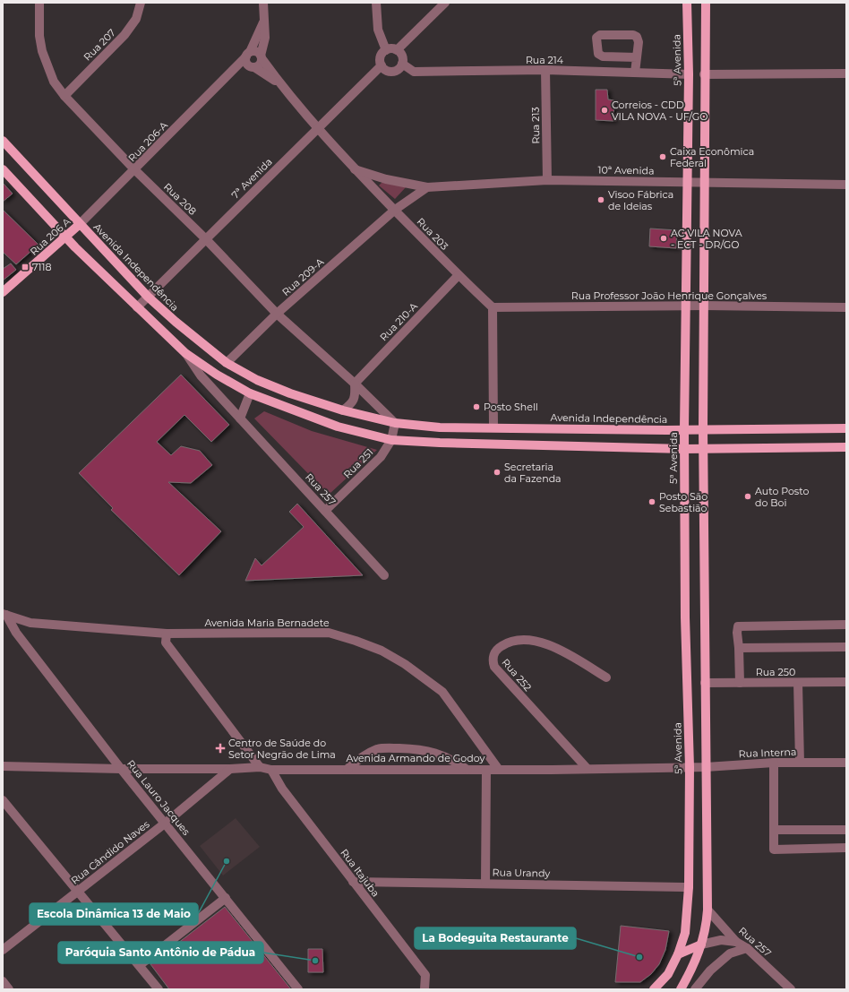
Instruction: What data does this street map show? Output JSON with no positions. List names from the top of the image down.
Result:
{
  "streets": {
    "main road": ["5ª Avenida", "Rua 206 A", "Avenida Independência"],
    "street": [
      "Rua 207",
      "Rua 214",
      "Rua 213",
      "Rua 206-A",
      "10ª Avenida",
      "7ª Avenida",
      "Rua 208",
      "Rua 203",
      "Rua 209-A",
      "Rua Professor João Henrique Gonçalves",
      "Rua 210-A",
      "Rua 251",
      "Rua 257",
      "Avenida Maria Bernadete",
      "Rua 250",
      "Rua 252",
      "Rua Interna",
      "Avenida Armando de Godoy",
      "Rua Lauro Jacques",
      "Rua Cândido Naves",
      "Rua Itajuba",
      "Rua Urandy"
    ]
  },
  "crossings": [
    ["Rua 207", "Rua 208"],
    ["Rua 214", "5ª Avenida"],
    ["Rua 214", "Rua 213"],
    ["Rua 214", "7ª Avenida"],
    ["5ª Avenida", "10ª Avenida"],
    ["5ª Avenida", "Avenida Independência"],
    ["5ª Avenida", "Rua Professor João Henrique Gonçalves"],
    ["5ª Avenida", "Rua Interna"],
    ["5ª Avenida", "Avenida Armando de Godoy"],
    ["5ª Avenida", "Rua Urandy"],
    ["Rua 213", "10ª Avenida"],
    ["Rua 206-A", "Rua 208"],
    ["Rua 206-A", "Rua 203"],
    ["Rua 206-A", "Rua 206 A"],
    ["Rua 206-A", "Avenida Independência"],
    ["10ª Avenida", "Rua 203"],
    ["7ª Avenida", "Rua 208"],
    ["7ª Avenida", "Rua 203"],
    ["7ª Avenida", "Avenida Independência"],
    ["Rua 208", "Avenida Independência"],
    ["Rua 208", "Rua 209-A"],
    ["Rua 208", "Rua 210-A"],
    ["Rua 208", "Rua 251"],
    ["Rua 203", "Rua 209-A"],
    ["Rua 203", "Rua Professor João Henrique Gonçalves"],
    ["Rua 203", "Rua 210-A"],
    ["Rua 206 A", "Avenida Independência"],
    ["Avenida Independência", "Rua 209-A"],
    ["Avenida Independência", "Rua 251"],
    ["Rua 251", "Rua 257"],
    ["Avenida Maria Bernadete", "Avenida Armando de Godoy"],
    ["Avenida Maria Bernadete", "Rua Lauro Jacques"],
    ["Rua 252", "Avenida Armando de Godoy"],
    ["Rua Interna", "Avenida Armando de Godoy"],
    ["Avenida Armando de Godoy", "Rua Lauro Jacques"],
    ["Avenida Armando de Godoy", "Rua Cândido Naves"],
    ["Avenida Armando de Godoy", "Rua Itajuba"],
    ["Rua Lauro Jacques", "Rua Cândido Naves"],
    ["Rua Itajuba", "Rua Urandy"]
  ],
  "places": {
    "other": [
      "Correios - CDD VILA NOVA - UF/GO",
      "Caixa Econômica Federal",
      "Visoo Fábrica de Ideias",
      "AC VILA NOVA - ECT - DR/GO",
      "Posto Shell",
      "Secretaria da Fazenda",
      "Auto Posto do Boi",
      "Posto São Sebastião",
      "Escola Dinâmica 13 de Maio",
      "La Bodeguita Restaurante",
      "Paróquia Santo Antônio de Pádua"
    ],
    "transit": ["7118"],
    "health": ["Centro de Saúde do Setor Negrão de Lima"]
  }
}
